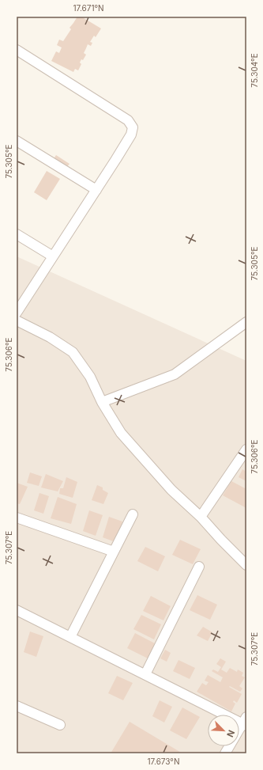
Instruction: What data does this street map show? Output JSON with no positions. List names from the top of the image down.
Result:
{
  "north": "bottom right",
  "coordinates": [
    "17.671°N",
    "75.304°E",
    "75.305°E",
    "75.306°E",
    "75.307°E",
    "17.673°N"
  ]
}
